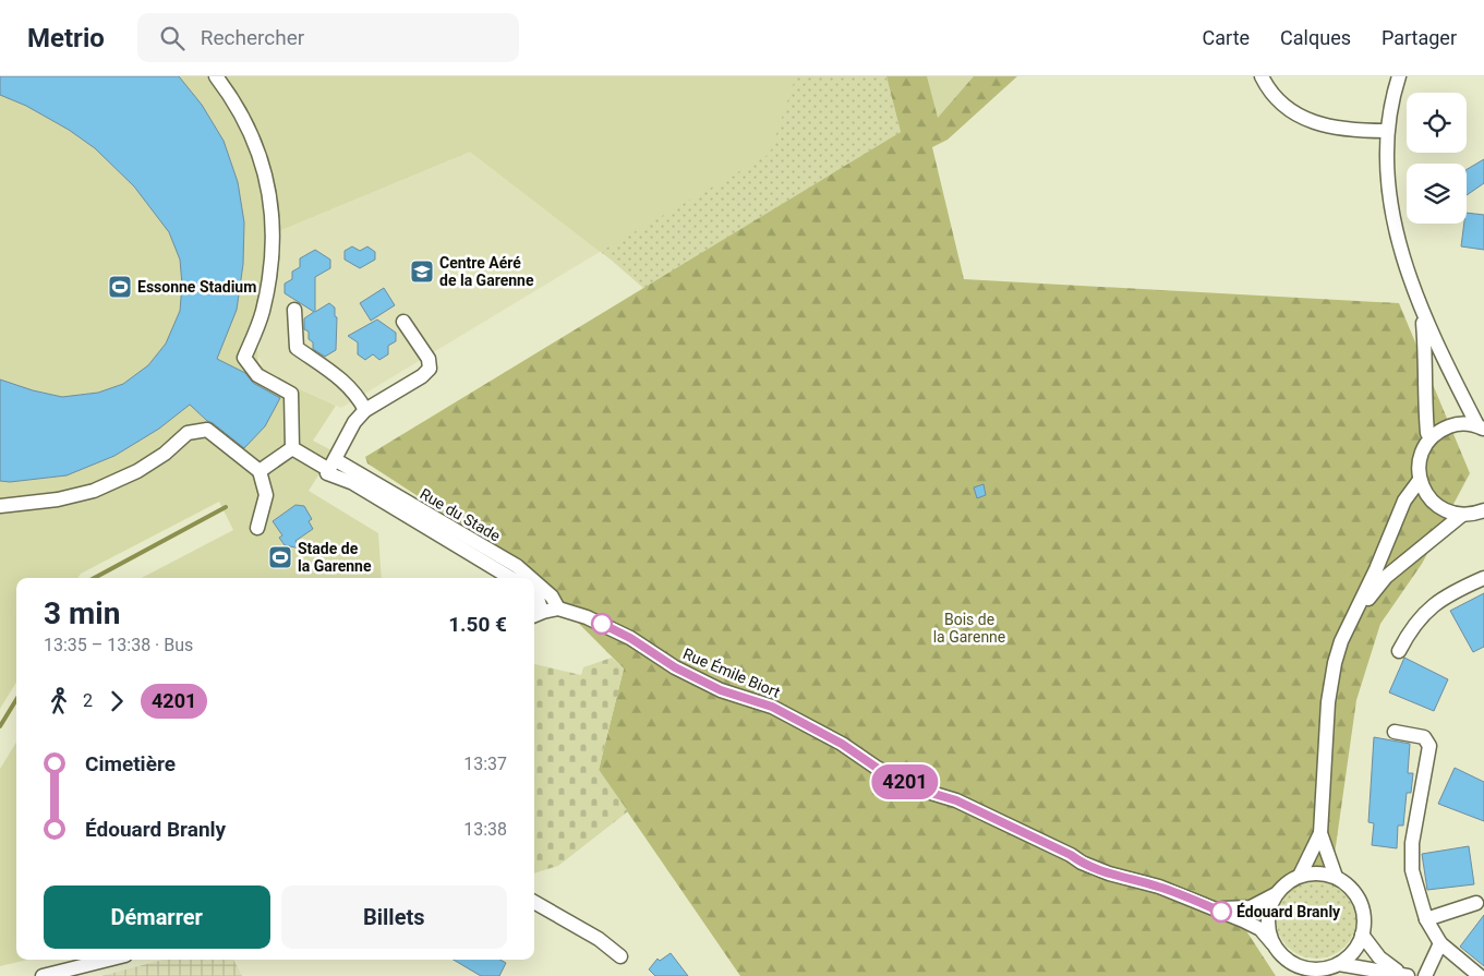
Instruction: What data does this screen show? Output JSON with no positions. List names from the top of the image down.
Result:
{
  "streets": {
    "street": ["Rue du Stade", "Rue Émile Biort"]
  },
  "crossings": [
    ["Rue du Stade", "Rue Émile Biort"]
  ],
  "parks": ["Bois de la Garenne"],
  "places": {
    "school or university": ["Centre Aéré de la Garenne"],
    "sports": ["Essonne Stadium", "Stade de la Garenne"],
    "other": ["Édouard Branly"]
  },
  "lines": ["bus line 4201"],
  "page": {
    "header": "Metrio",
    "search": "Rechercher",
    "nav": ["Carte", "Calques", "Partager"],
    "on_map": "4201",
    "heading": ["3 min", "13:35 – 13:38 · Bus", "1.50 €"],
    "legs": ["2", "4201"],
    "list": [
      {
        "name": "Cimetière",
        "value": "13:37"
      },
      {
        "name": "Édouard Branly",
        "value": "13:38"
      }
    ],
    "buttons": ["Démarrer", "Billets"]
  }
}
